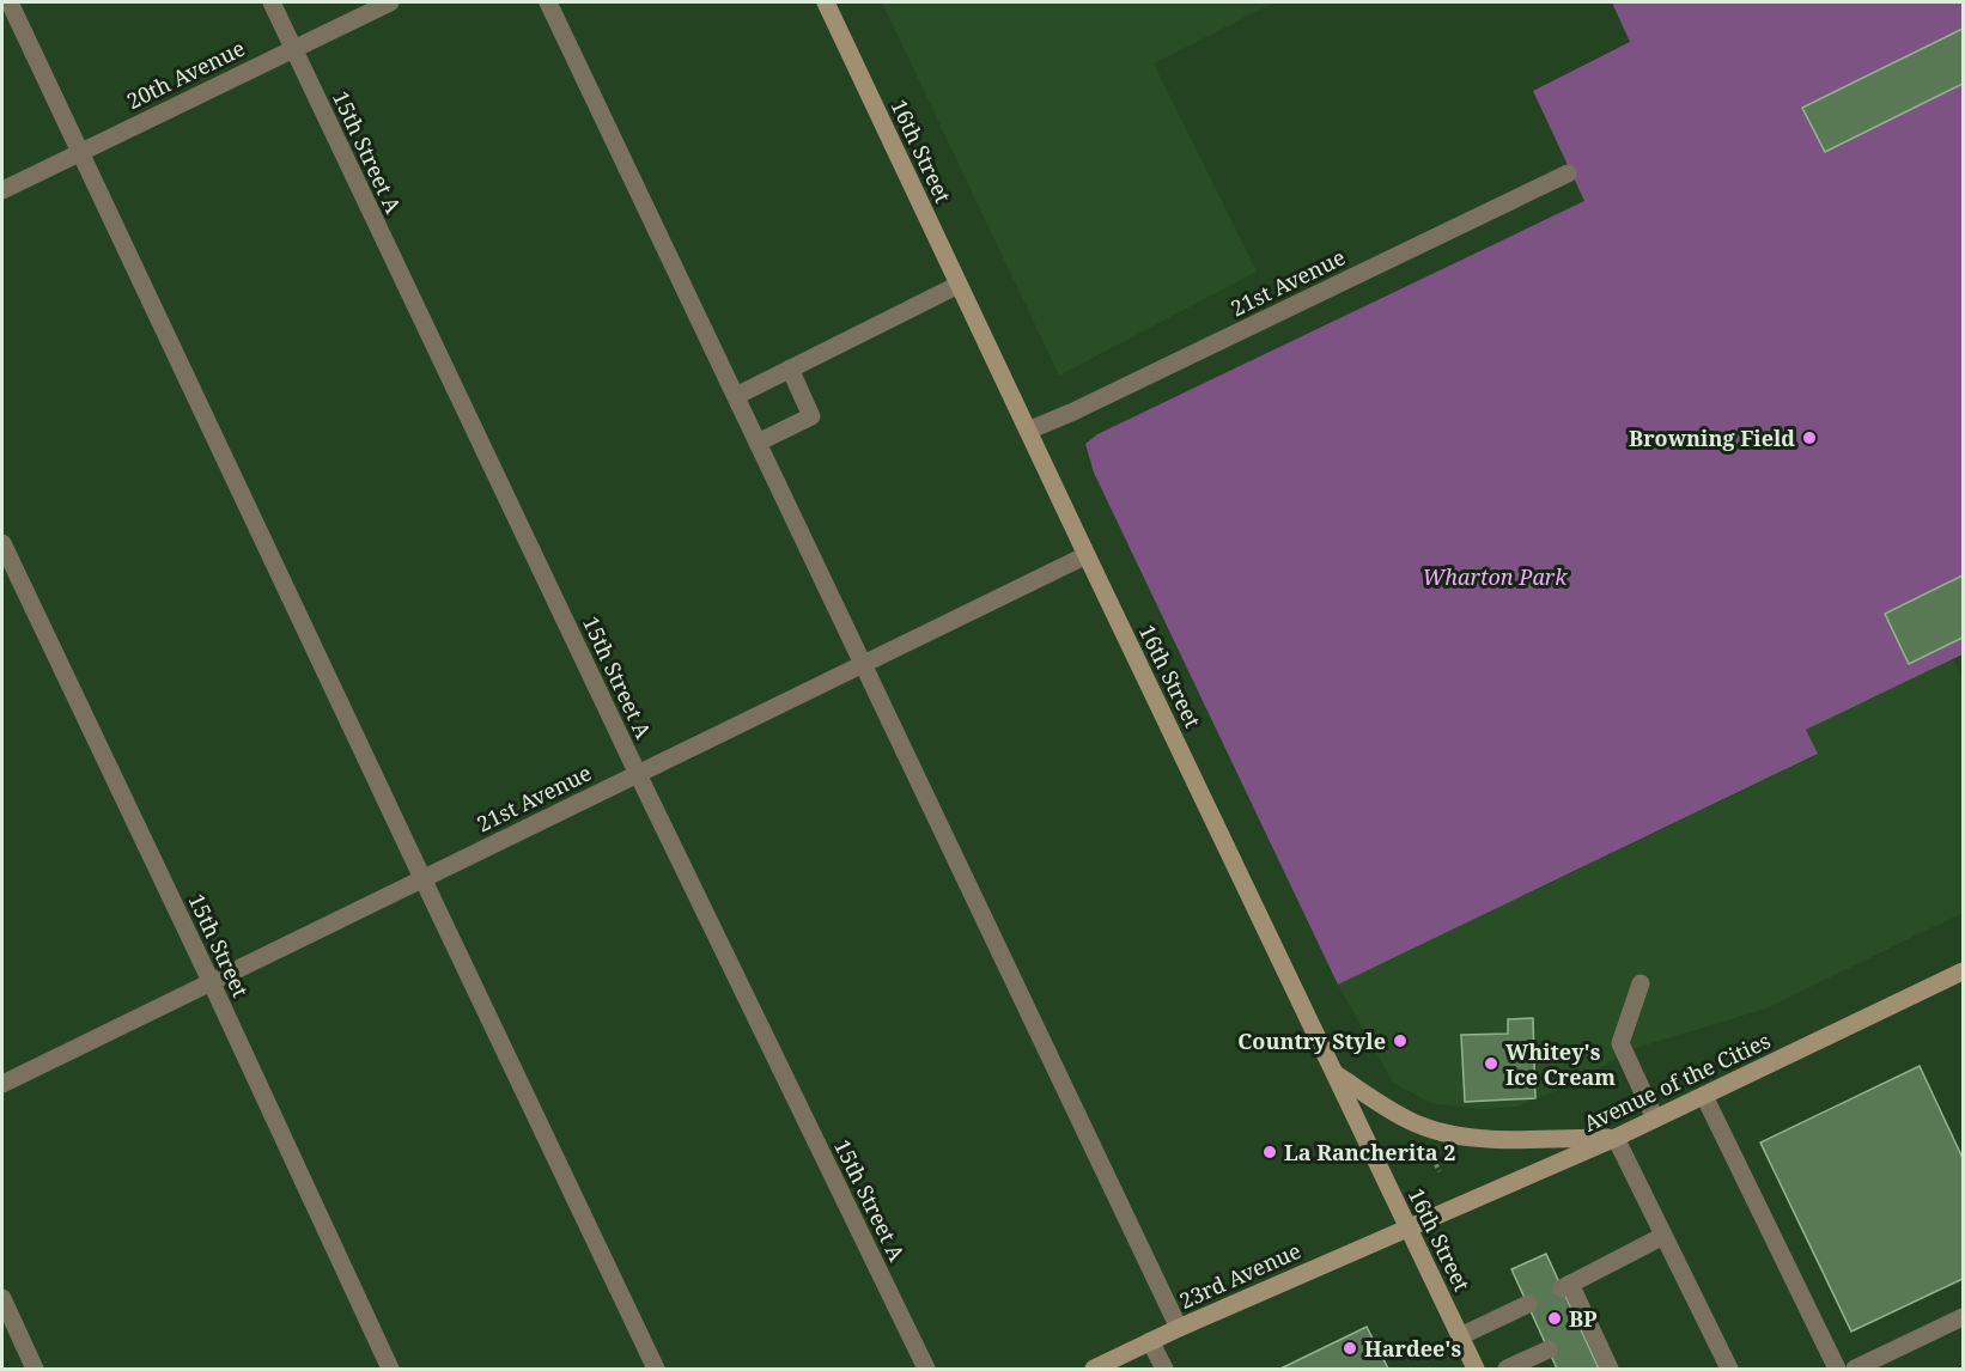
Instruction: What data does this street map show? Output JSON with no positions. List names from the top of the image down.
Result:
{
  "streets": {
    "main road": ["16th Street", "Avenue of the Cities", "23rd Avenue"],
    "street": [
      "20th Avenue",
      "15th Street A",
      "21st Avenue",
      "15th Street"
    ]
  },
  "crossings": [
    ["20th Avenue", "15th Street A"],
    ["16th Street", "21st Avenue"],
    ["16th Street", "Avenue of the Cities"],
    ["16th Street", "23rd Avenue"],
    ["15th Street A", "21st Avenue"],
    ["21st Avenue", "15th Street"],
    ["Avenue of the Cities", "23rd Avenue"]
  ],
  "parks": ["Wharton Park"],
  "places": [
    "Browning Field",
    "Country Style",
    "Whitey's Ice Cream",
    "La Rancherita 2",
    "BP",
    "Hardee's"
  ]
}
